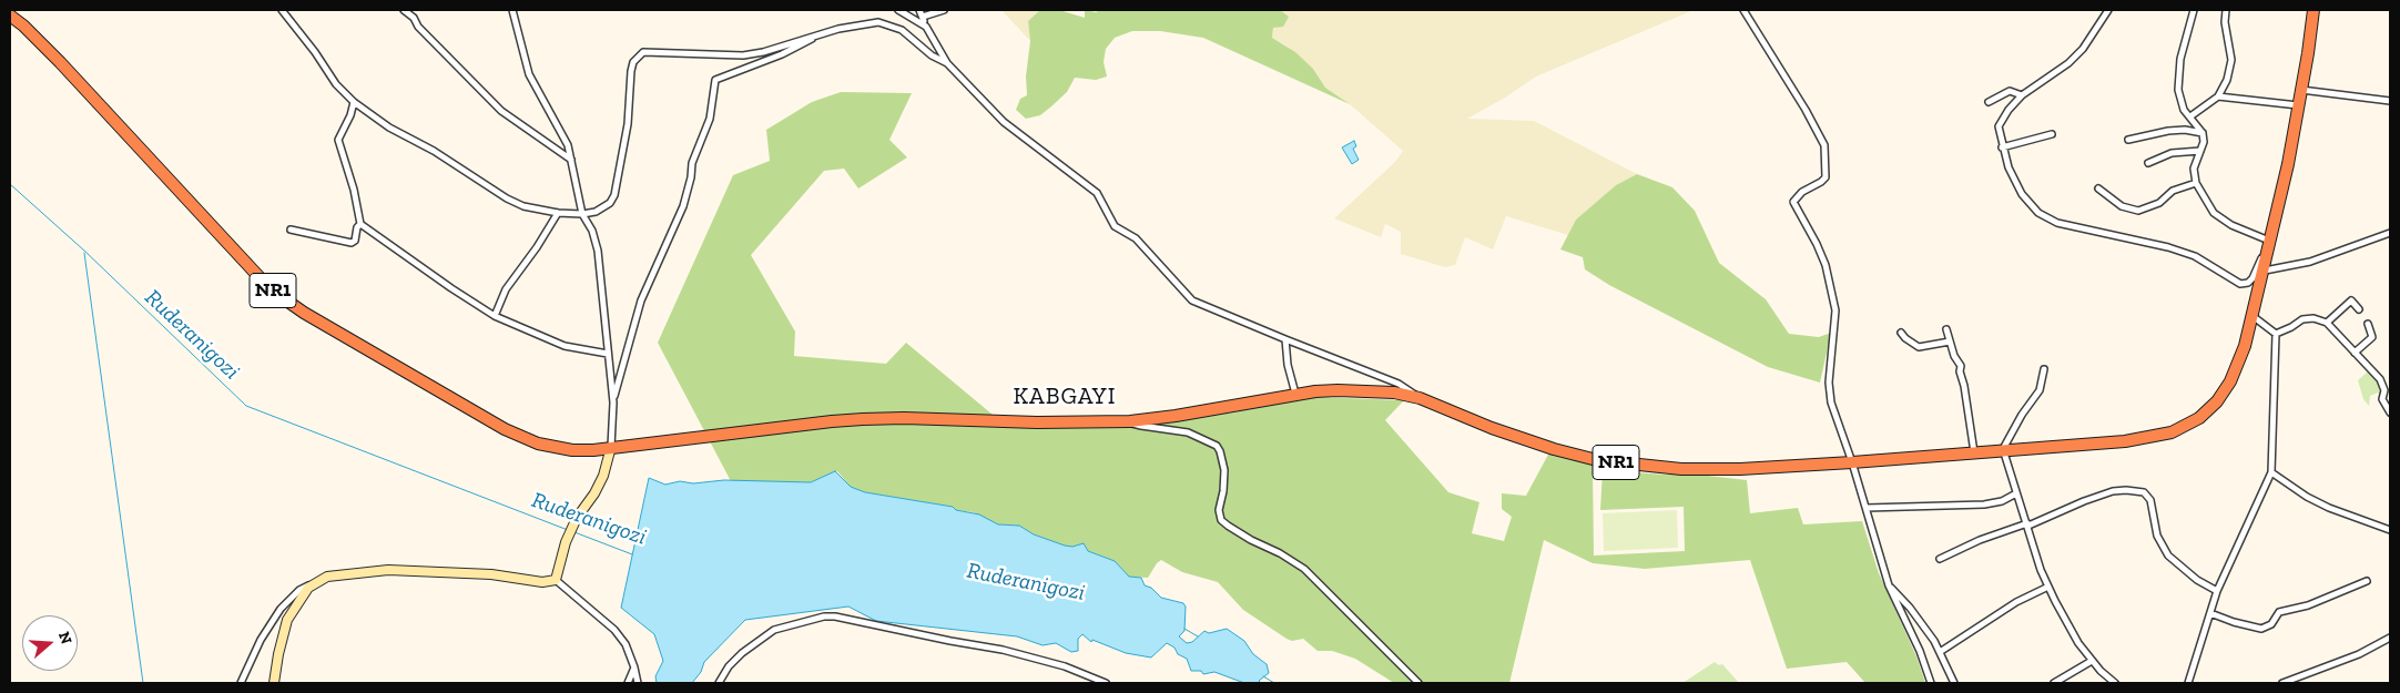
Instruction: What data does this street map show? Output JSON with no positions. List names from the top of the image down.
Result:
{
  "streets": {
    "highway": ["NR1"]
  },
  "districts": ["KABGAYI"],
  "water": ["Ruderanigozi"],
  "north": "right"
}
